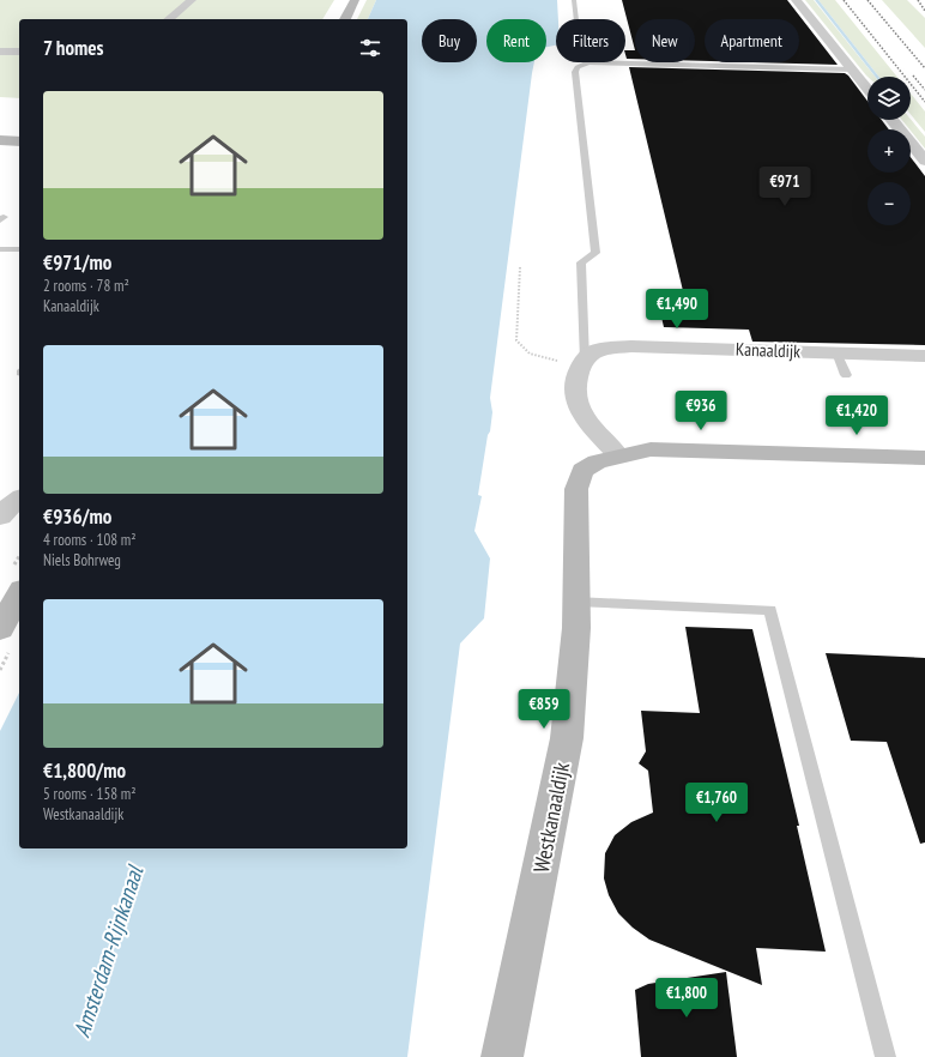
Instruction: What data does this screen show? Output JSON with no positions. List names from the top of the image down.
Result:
{
  "streets": {
    "street": ["Kanaaldijk", "Westkanaaldijk"]
  },
  "water": ["Amsterdam-Rijnkanaal"],
  "page": {
    "chip": [
      "Buy",
      "Rent",
      "Filters",
      "New",
      "Apartment"
    ],
    "heading": "7 homes",
    "map_buttons": ["+", "−"],
    "list": [
      {
        "name": "€971/mo",
        "note": "2 rooms · 78 m² · Kanaaldijk"
      },
      {
        "name": "€936/mo",
        "note": "4 rooms · 108 m² · Niels Bohrweg"
      },
      {
        "name": "€1,800/mo",
        "note": "5 rooms · 158 m² · Westkanaaldijk"
      }
    ],
    "price": [
      "€971",
      "€1,490",
      "€936",
      "€1,420",
      "€859",
      "€1,760",
      "€1,800"
    ]
  }
}
